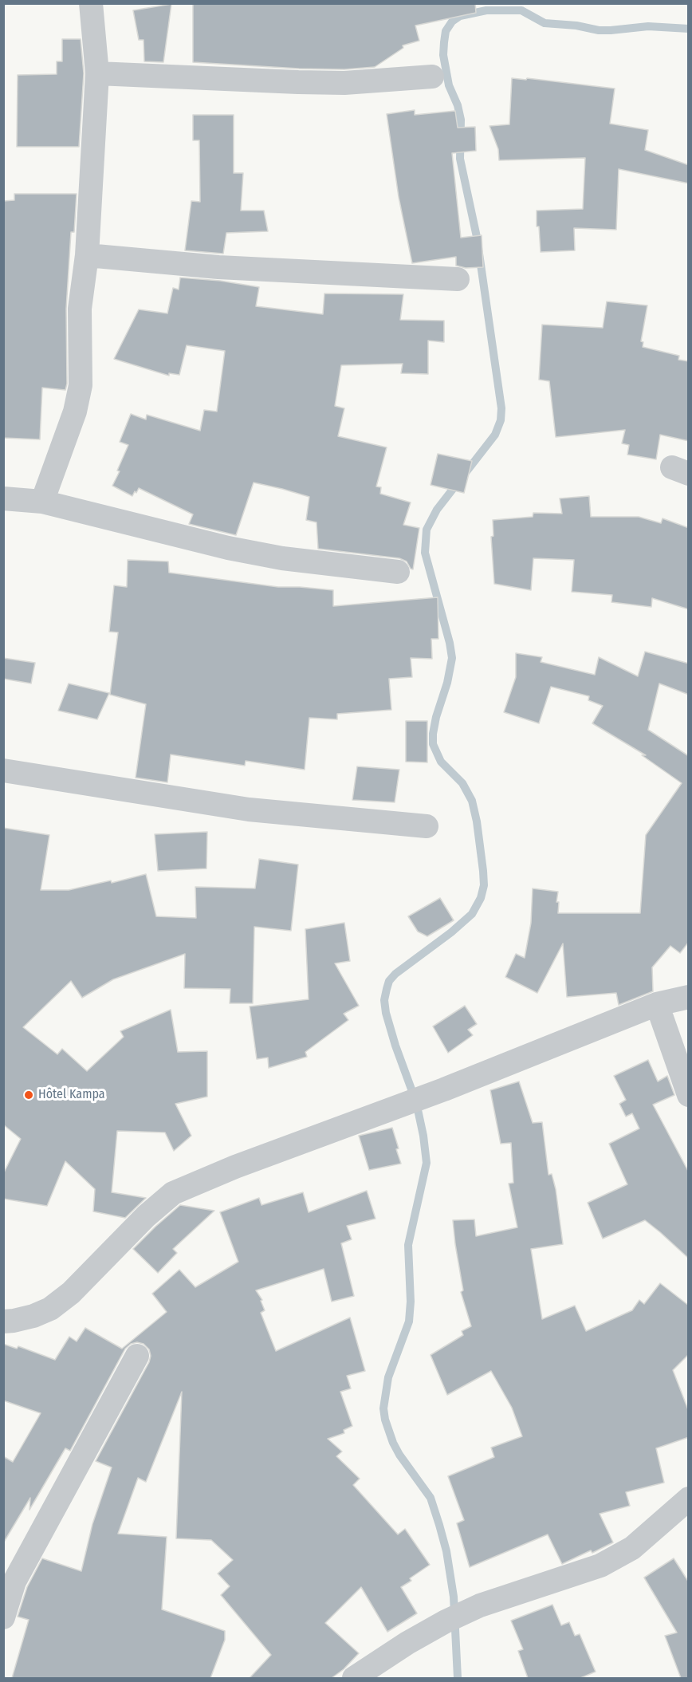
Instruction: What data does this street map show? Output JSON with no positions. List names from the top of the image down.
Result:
{
  "places": ["Hôtel Kampa"]
}
